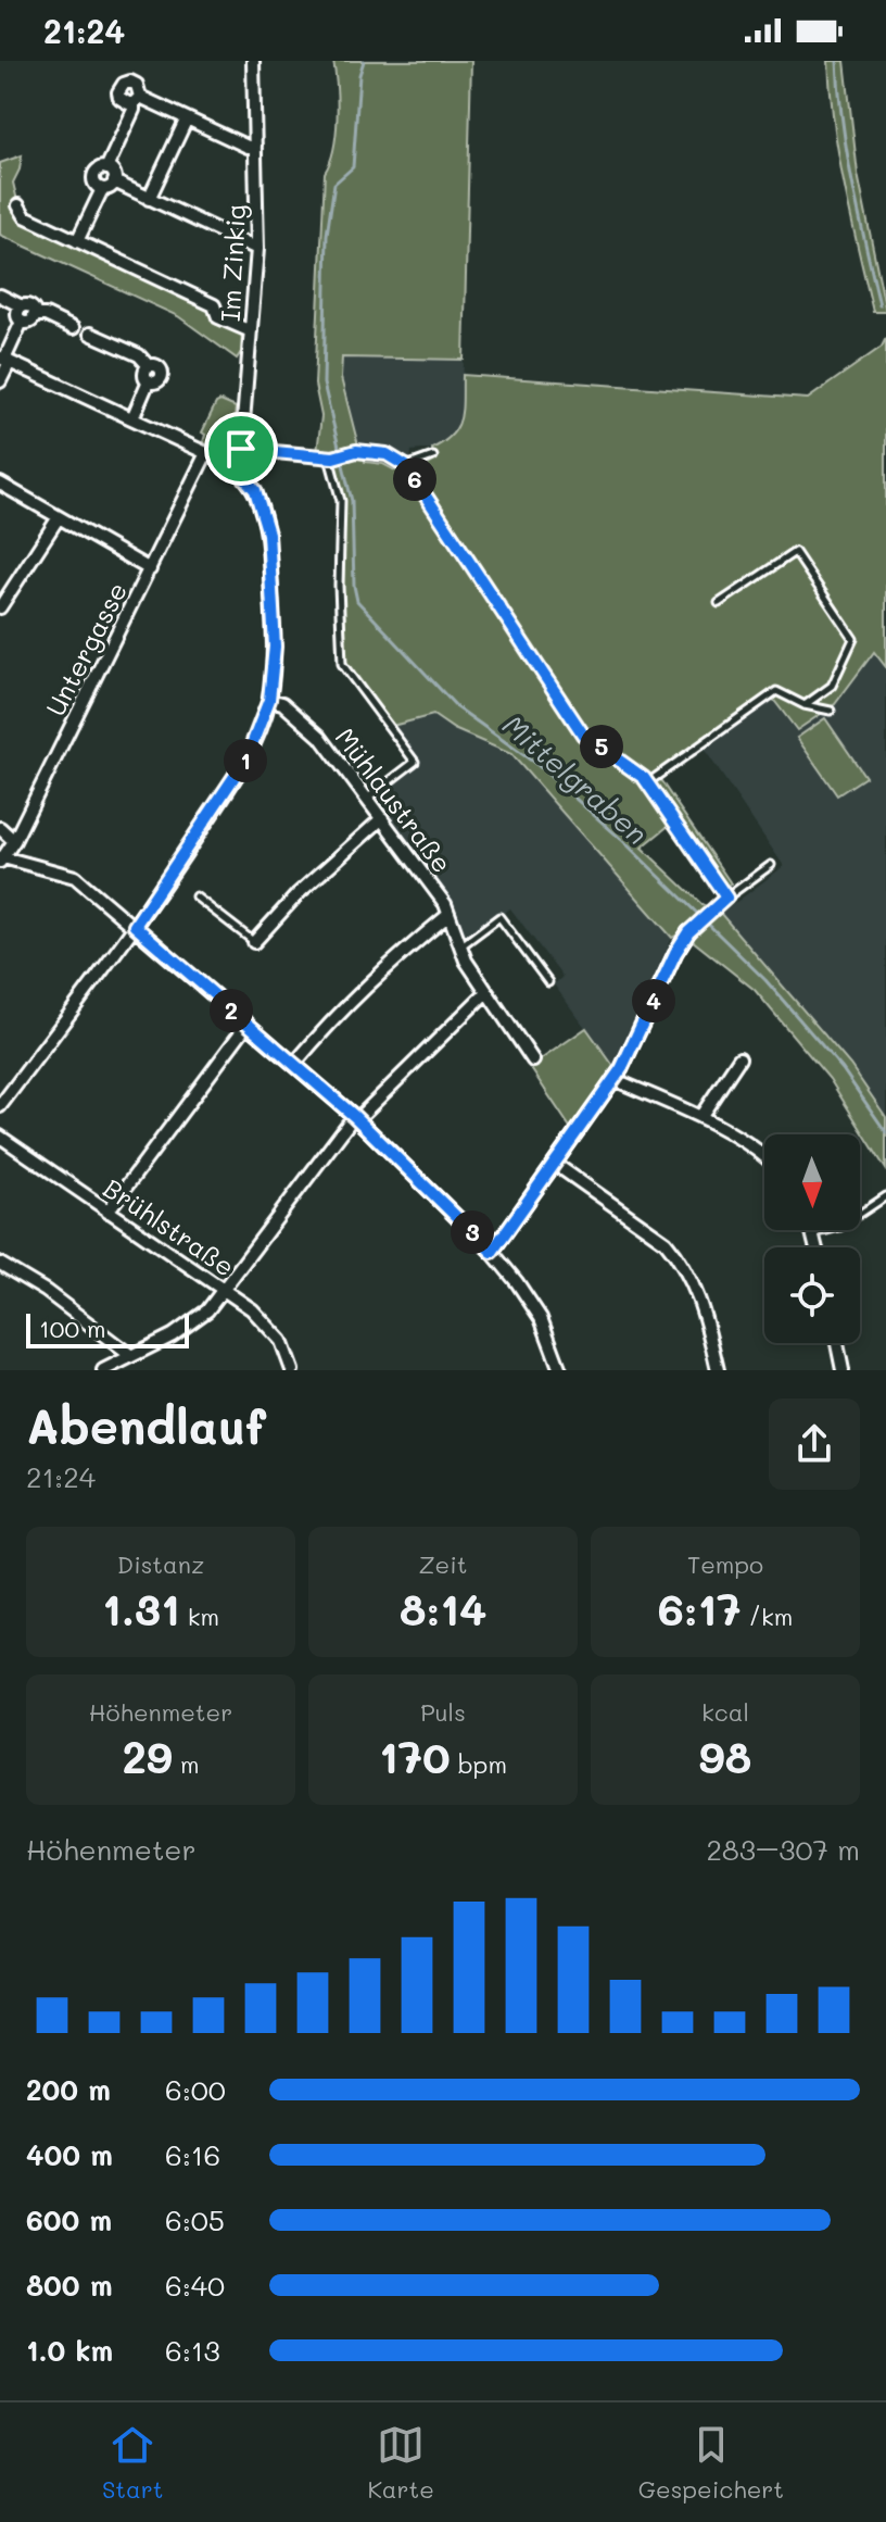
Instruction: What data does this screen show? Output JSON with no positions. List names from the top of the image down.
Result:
{
  "streets": {
    "street": [
      "Im Zinkig",
      "Untergasse",
      "Mühlaustraße",
      "Brühlstraße"
    ]
  },
  "water": ["Mittelgraben"],
  "scale_bar": "100 m",
  "north": "bottom",
  "page": {
    "status": "21:24",
    "pins": [
      "6",
      "5",
      "1",
      "4",
      "2",
      "3"
    ],
    "scale": "100 m",
    "heading": ["Abendlauf", "21:24"],
    "stats": [
      ["Distanz", "1.31 km"],
      ["Zeit", "8:14"],
      ["Tempo", "6:17 /km"],
      ["Höhenmeter", "29 m"],
      ["Puls", "170 bpm"],
      ["kcal", "98"]
    ],
    "chart": ["Höhenmeter", "283–307 m"],
    "list": [
      {
        "name": "200 m",
        "note": "6:00"
      },
      {
        "name": "400 m",
        "note": "6:16"
      },
      {
        "name": "600 m",
        "note": "6:05"
      },
      {
        "name": "800 m",
        "note": "6:40"
      },
      {
        "name": "1.0 km",
        "note": "6:13"
      }
    ],
    "tabs": ["Start", "Karte", "Gespeichert"]
  }
}
